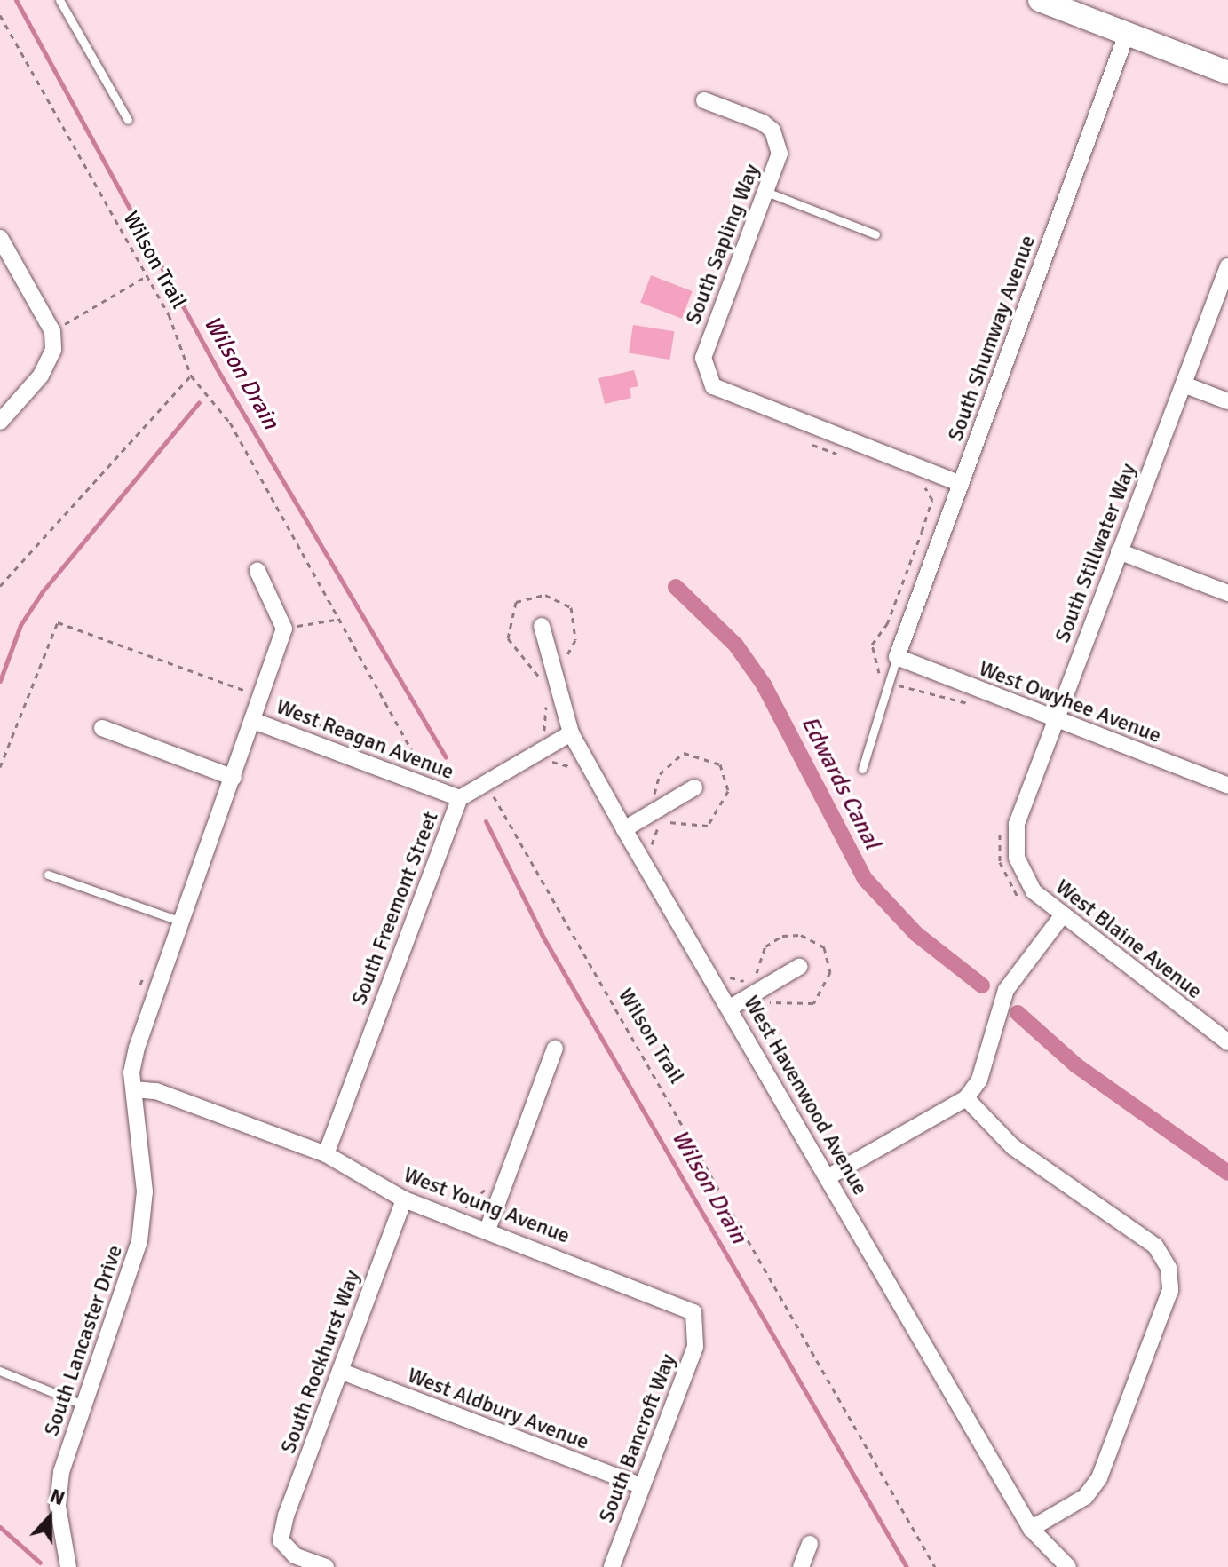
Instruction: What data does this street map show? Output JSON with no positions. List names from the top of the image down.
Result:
{
  "streets": {
    "street": [
      "South Sapling Way",
      "South Shumway Avenue",
      "South Stillwater Way",
      "West Owyhee Avenue",
      "West Reagan Avenue",
      "South Freemont Street",
      "West Blaine Avenue",
      "West Havenwood Avenue",
      "West Young Avenue",
      "South Lancaster Drive",
      "South Rockhurst Way",
      "West Aldbury Avenue",
      "South Bancroft Way"
    ],
    "path": ["Wilson Trail"]
  },
  "crossings": [
    ["South Sapling Way", "South Shumway Avenue"],
    ["Wilson Trail", "South Freemont Street"],
    ["South Shumway Avenue", "West Owyhee Avenue"],
    ["South Stillwater Way", "West Owyhee Avenue"],
    ["South Stillwater Way", "West Blaine Avenue"],
    ["West Reagan Avenue", "South Freemont Street"],
    ["West Reagan Avenue", "South Lancaster Drive"],
    ["South Freemont Street", "West Havenwood Avenue"],
    ["South Freemont Street", "West Young Avenue"],
    ["West Young Avenue", "South Lancaster Drive"],
    ["West Young Avenue", "South Rockhurst Way"],
    ["West Young Avenue", "South Bancroft Way"],
    ["South Rockhurst Way", "West Aldbury Avenue"],
    ["West Aldbury Avenue", "South Bancroft Way"]
  ],
  "water": ["Wilson Drain", "Edwards Canal"],
  "north": "top"
}
